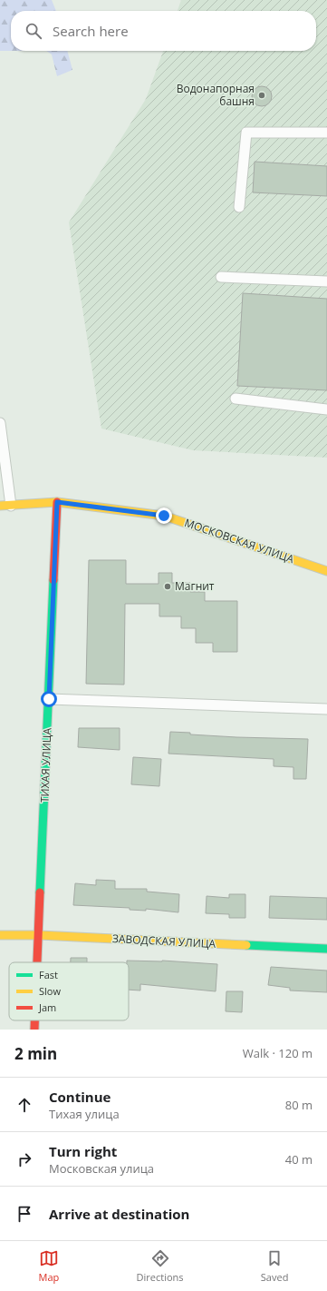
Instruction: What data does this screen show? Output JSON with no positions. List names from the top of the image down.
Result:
{
  "streets": {
    "street": ["МОСКОВСКАЯ УЛИЦА", "ТИХАЯ УЛИЦА", "ЗАВОДСКАЯ УЛИЦА"]
  },
  "crossings": [
    ["МОСКОВСКАЯ УЛИЦА", "ТИХАЯ УЛИЦА"],
    ["ТИХАЯ УЛИЦА", "ЗАВОДСКАЯ УЛИЦА"]
  ],
  "places": ["Водонапорная башня", "Магнит"],
  "legend": ["Fast", "Slow", "Jam"],
  "page": {
    "search": "Search here",
    "heading": ["2 min", "Walk · 120 m"],
    "list": [
      ["Continue", "Тихая улица", "80 m"],
      ["Turn right", "Московская улица", "40 m"],
      "Arrive at destination"
    ],
    "nav": ["Map", "Directions", "Saved"]
  }
}
